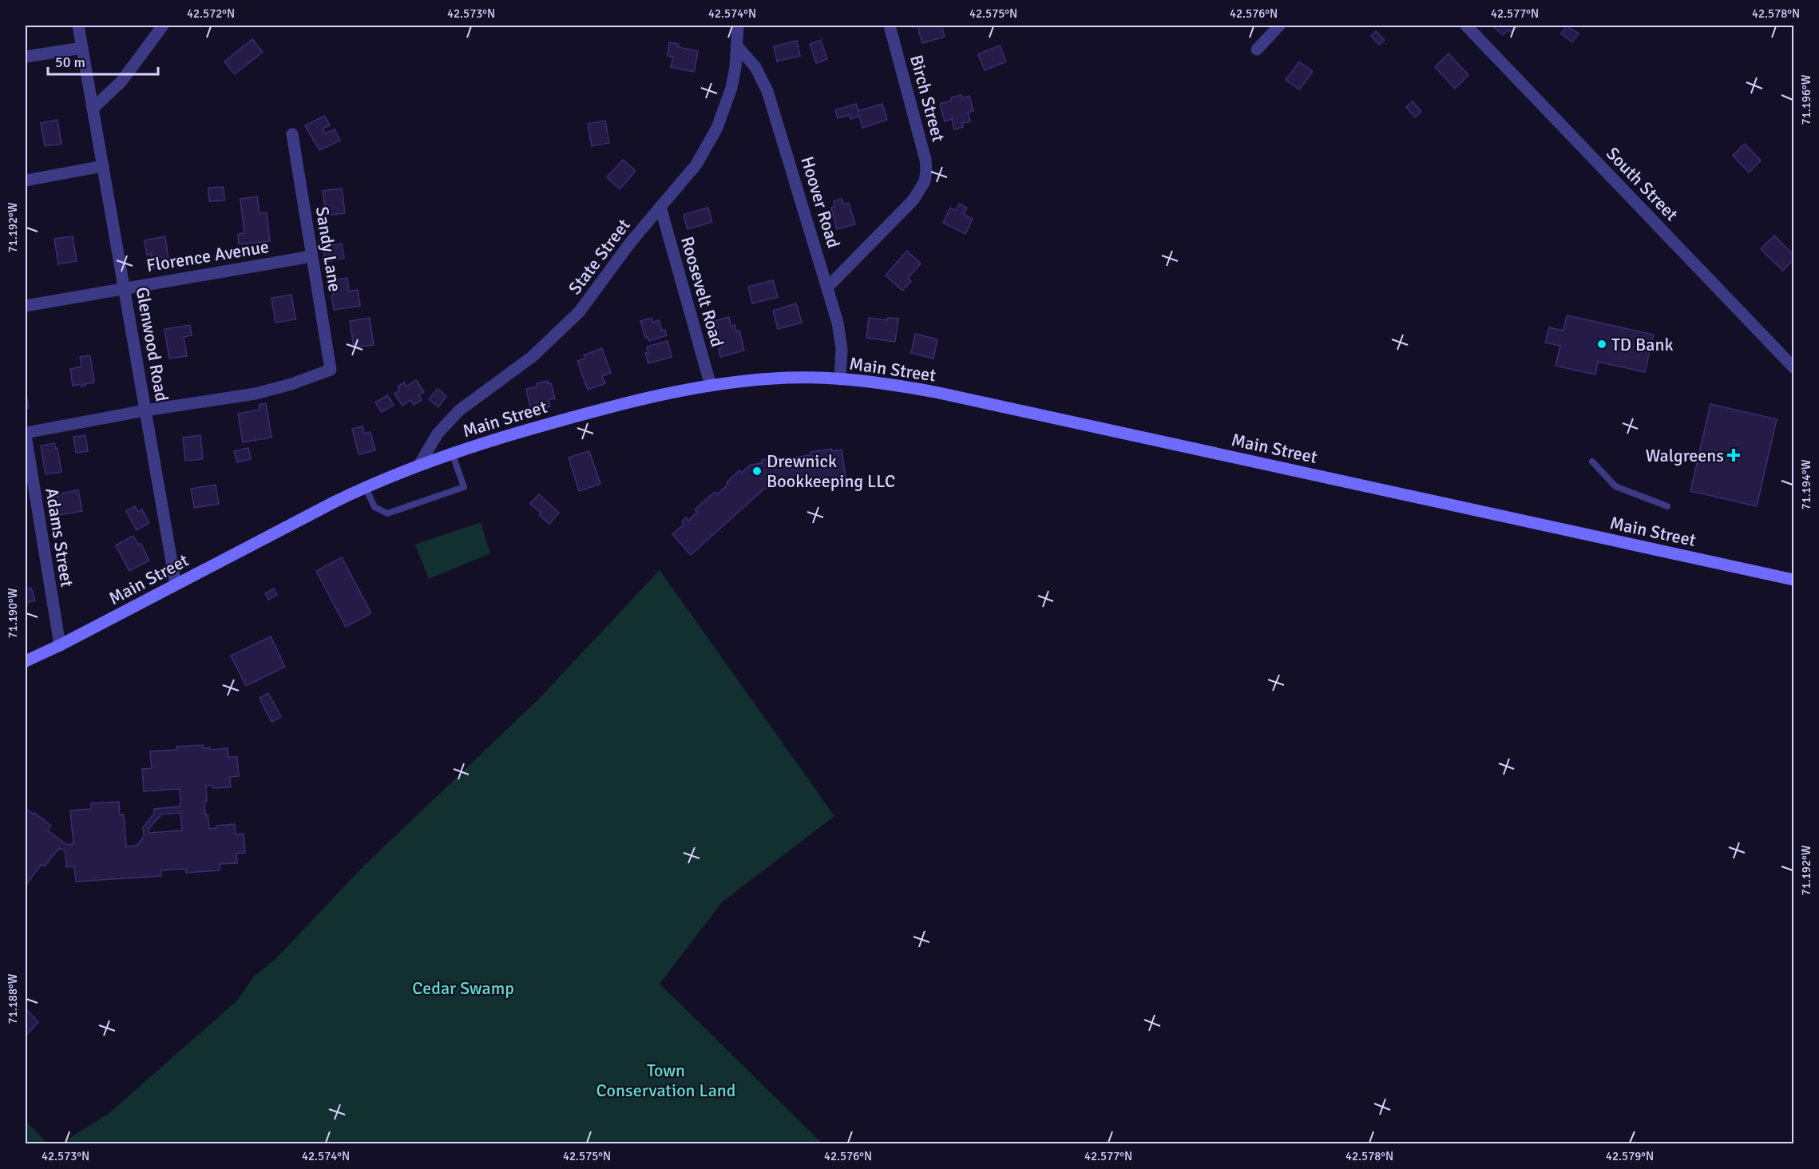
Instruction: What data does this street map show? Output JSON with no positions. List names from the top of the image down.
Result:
{
  "streets": {
    "main road": ["Main Street"],
    "street": [
      "Birch Street",
      "South Street",
      "Hoover Road",
      "Sandy Lane",
      "Florence Avenue",
      "State Street",
      "Roosevelt Road",
      "Glenwood Road",
      "Adams Street"
    ]
  },
  "crossings": [
    ["Birch Street", "Hoover Road"],
    ["Hoover Road", "State Street"],
    ["Hoover Road", "Main Street"],
    ["Sandy Lane", "Florence Avenue"],
    ["Sandy Lane", "Glenwood Road"],
    ["Florence Avenue", "Glenwood Road"],
    ["State Street", "Roosevelt Road"],
    ["State Street", "Main Street"],
    ["Roosevelt Road", "Main Street"],
    ["Glenwood Road", "Main Street"],
    ["Main Street", "Adams Street"]
  ],
  "parks": ["Cedar Swamp", "Town Conservation Land"],
  "places": {
    "other": ["TD Bank", "Drewnick Bookkeeping LLC"],
    "health": ["Walgreens"]
  },
  "scale_bar": "50 m",
  "coordinates": [
    "42.572°N",
    "42.573°N",
    "42.574°N",
    "42.575°N",
    "42.576°N",
    "42.577°N",
    "42.578°N",
    "71.196°W",
    "71.192°W",
    "71.194°W",
    "71.190°W",
    "71.188°W",
    "42.579°N"
  ]
}
